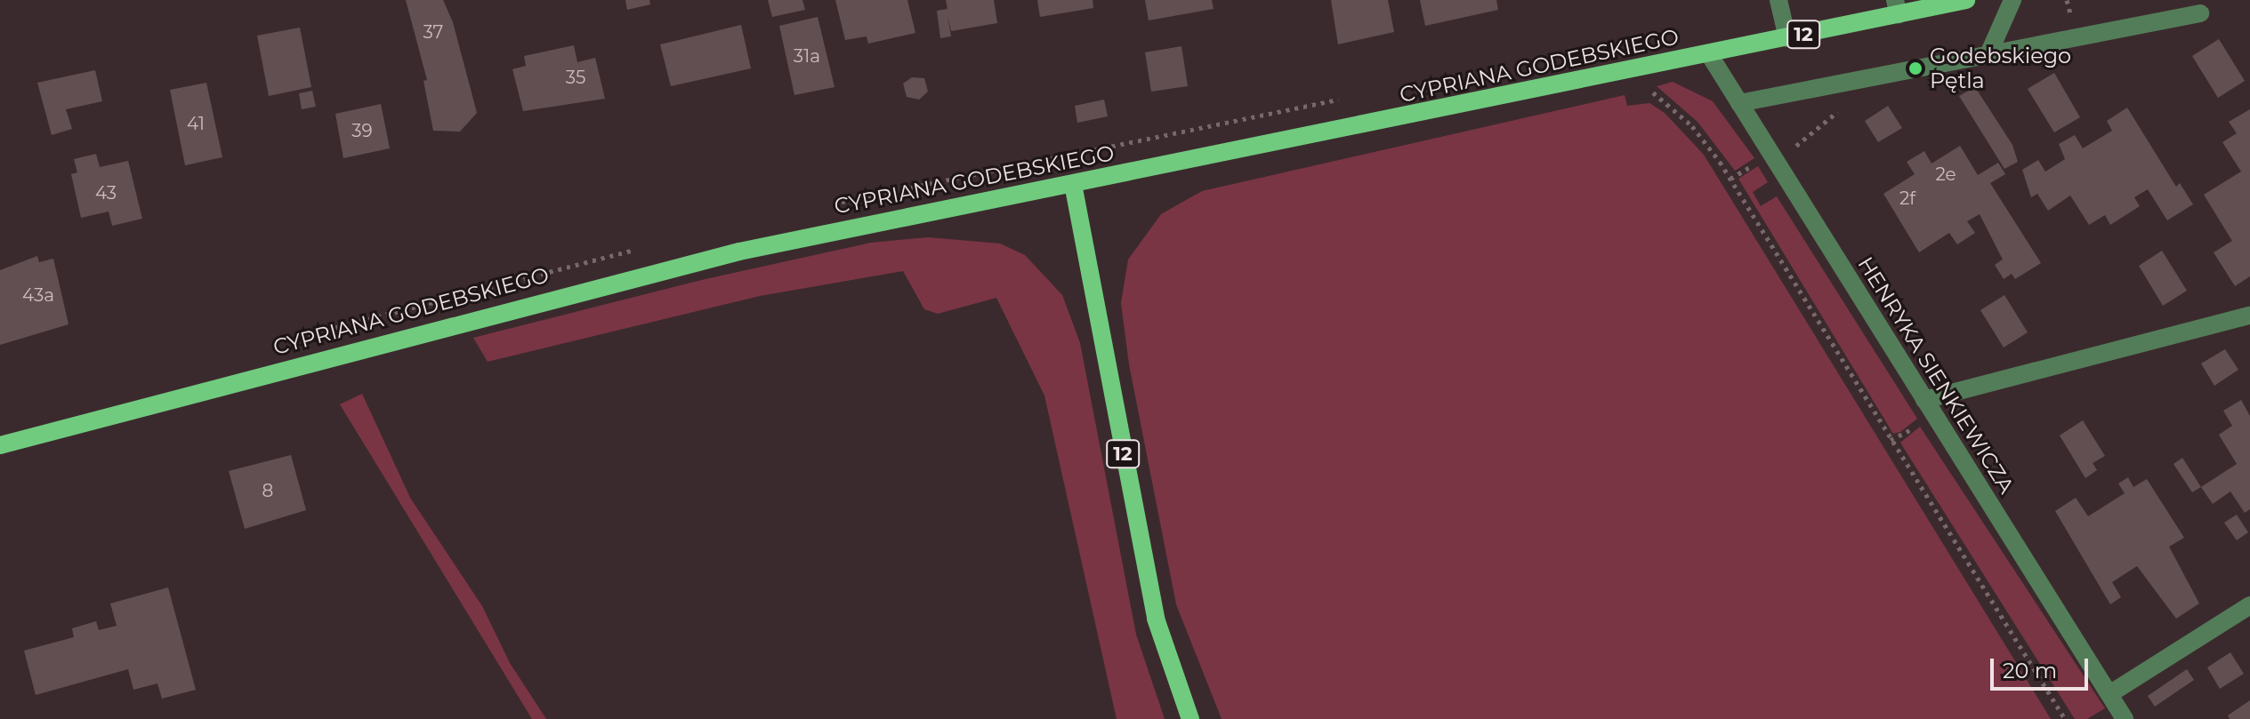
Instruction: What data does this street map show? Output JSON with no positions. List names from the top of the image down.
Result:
{
  "streets": {
    "main road": ["12", "CYPRIANA GODEBSKIEGO"],
    "street": ["HENRYKA SIENKIEWICZA"]
  },
  "crossings": [
    ["12", "CYPRIANA GODEBSKIEGO"],
    ["CYPRIANA GODEBSKIEGO", "HENRYKA SIENKIEWICZA"]
  ],
  "places": ["Godebskiego Pętla"],
  "house_numbers": [
    "37",
    "31a",
    "35",
    "41",
    "39",
    "2e",
    "43",
    "2f",
    "43a",
    "8"
  ],
  "scale_bar": "20 m"
}
